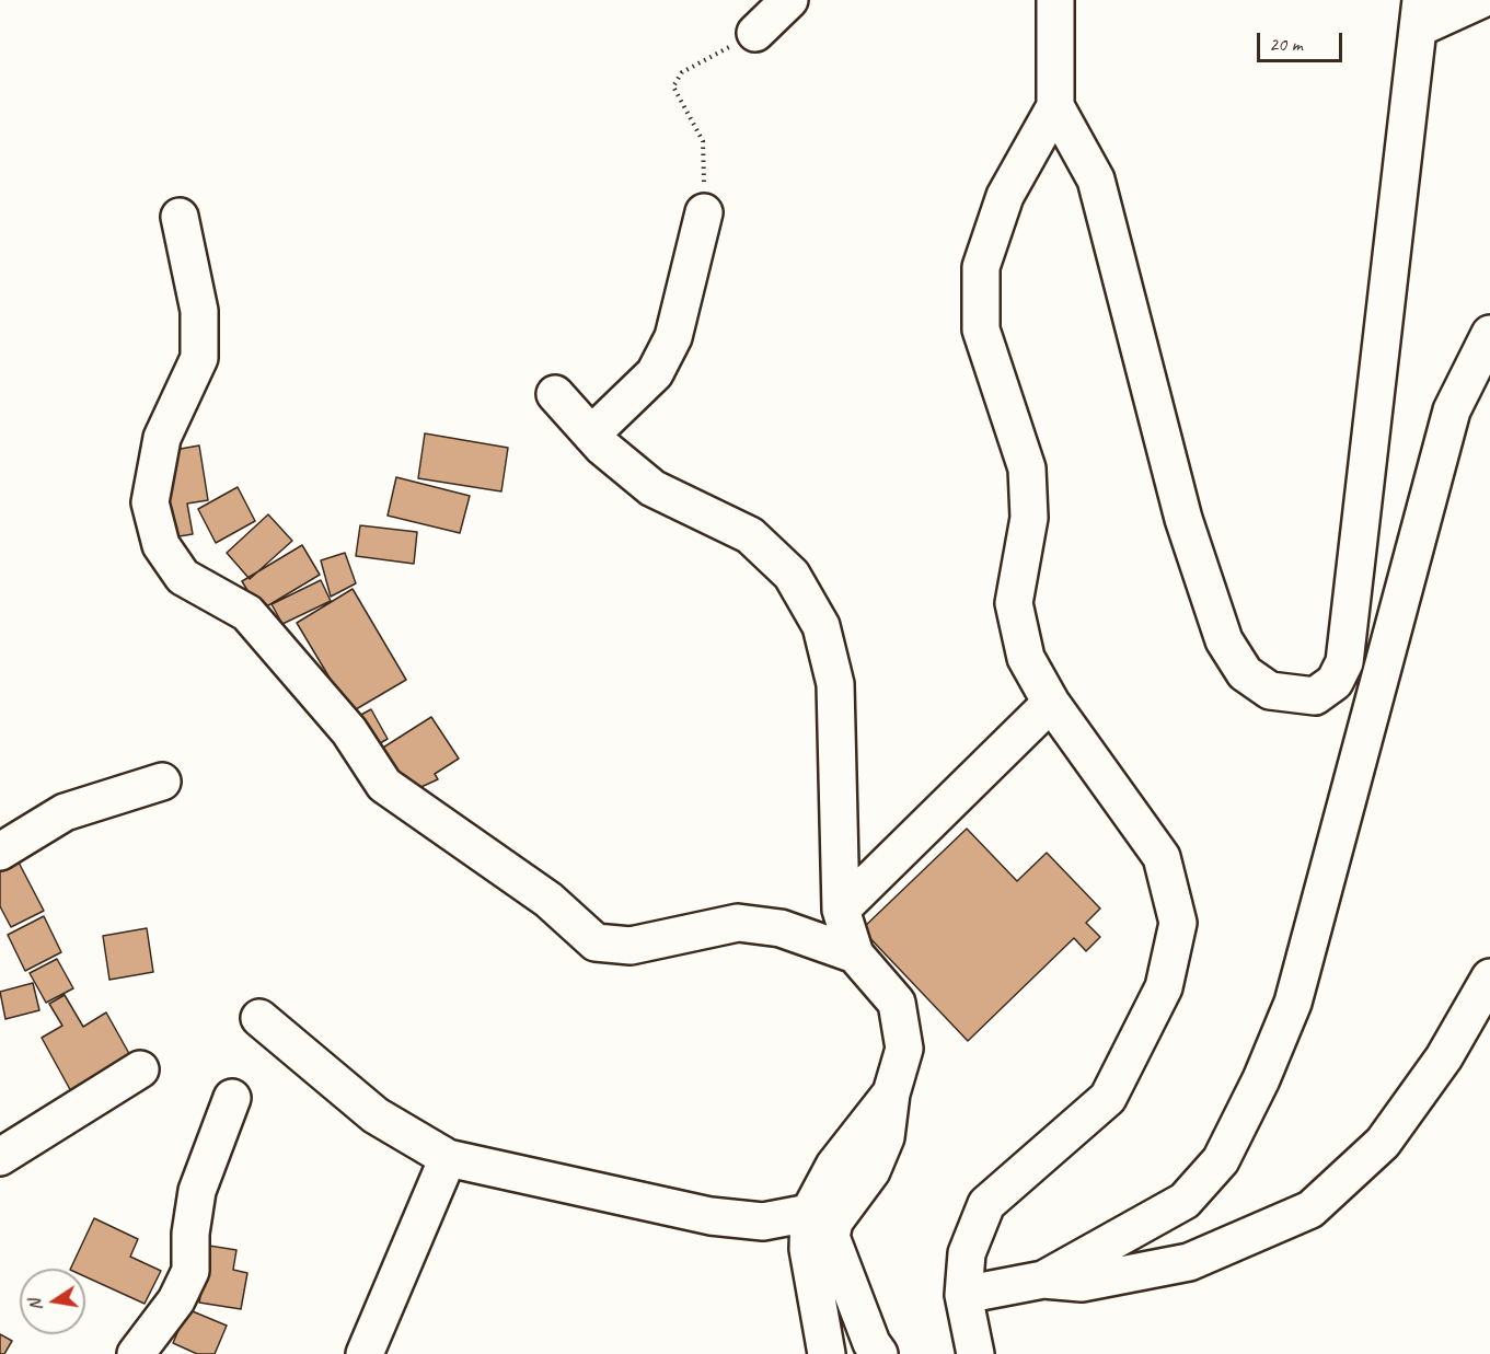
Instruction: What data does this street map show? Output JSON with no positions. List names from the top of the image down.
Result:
{
  "scale_bar": "20 m",
  "north": "left"
}
